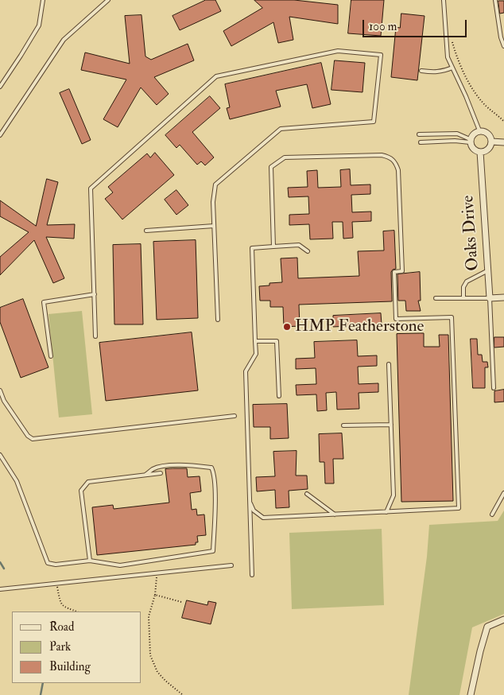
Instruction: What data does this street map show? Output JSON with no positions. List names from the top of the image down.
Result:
{
  "streets": {
    "street": ["Oaks Drive"]
  },
  "places": ["HMP Featherstone"],
  "legend": ["Road", "Park", "Building"],
  "scale_bar": "100 m"
}
